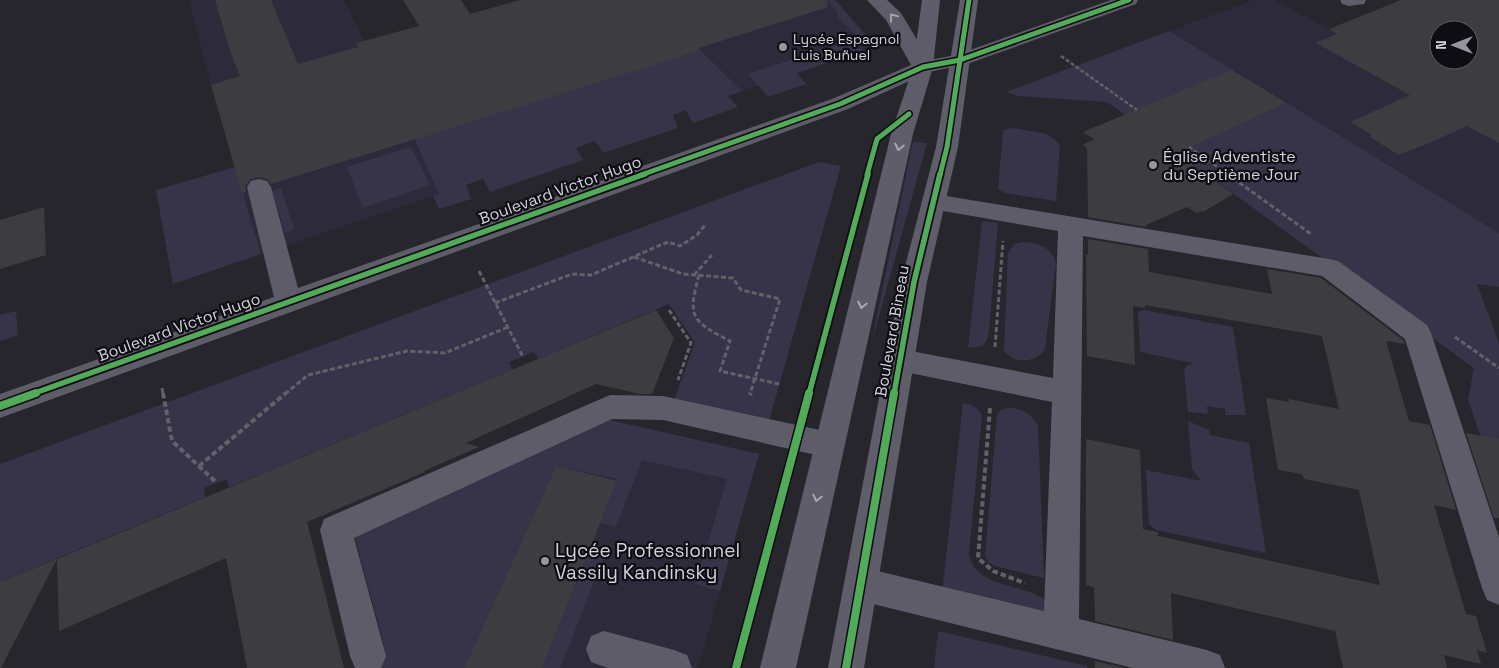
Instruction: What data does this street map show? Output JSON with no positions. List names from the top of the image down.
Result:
{
  "streets": {
    "main road": ["Boulevard Bineau"],
    "street": ["Boulevard Victor Hugo"]
  },
  "crossings": [
    ["Boulevard Victor Hugo", "Boulevard Bineau"]
  ],
  "places": ["Lycée Espagnol Luis Buñuel", "Église Adventiste du Septième Jour", "Lycée Professionnel Vassily Kandinsky"],
  "north": "left"
}
